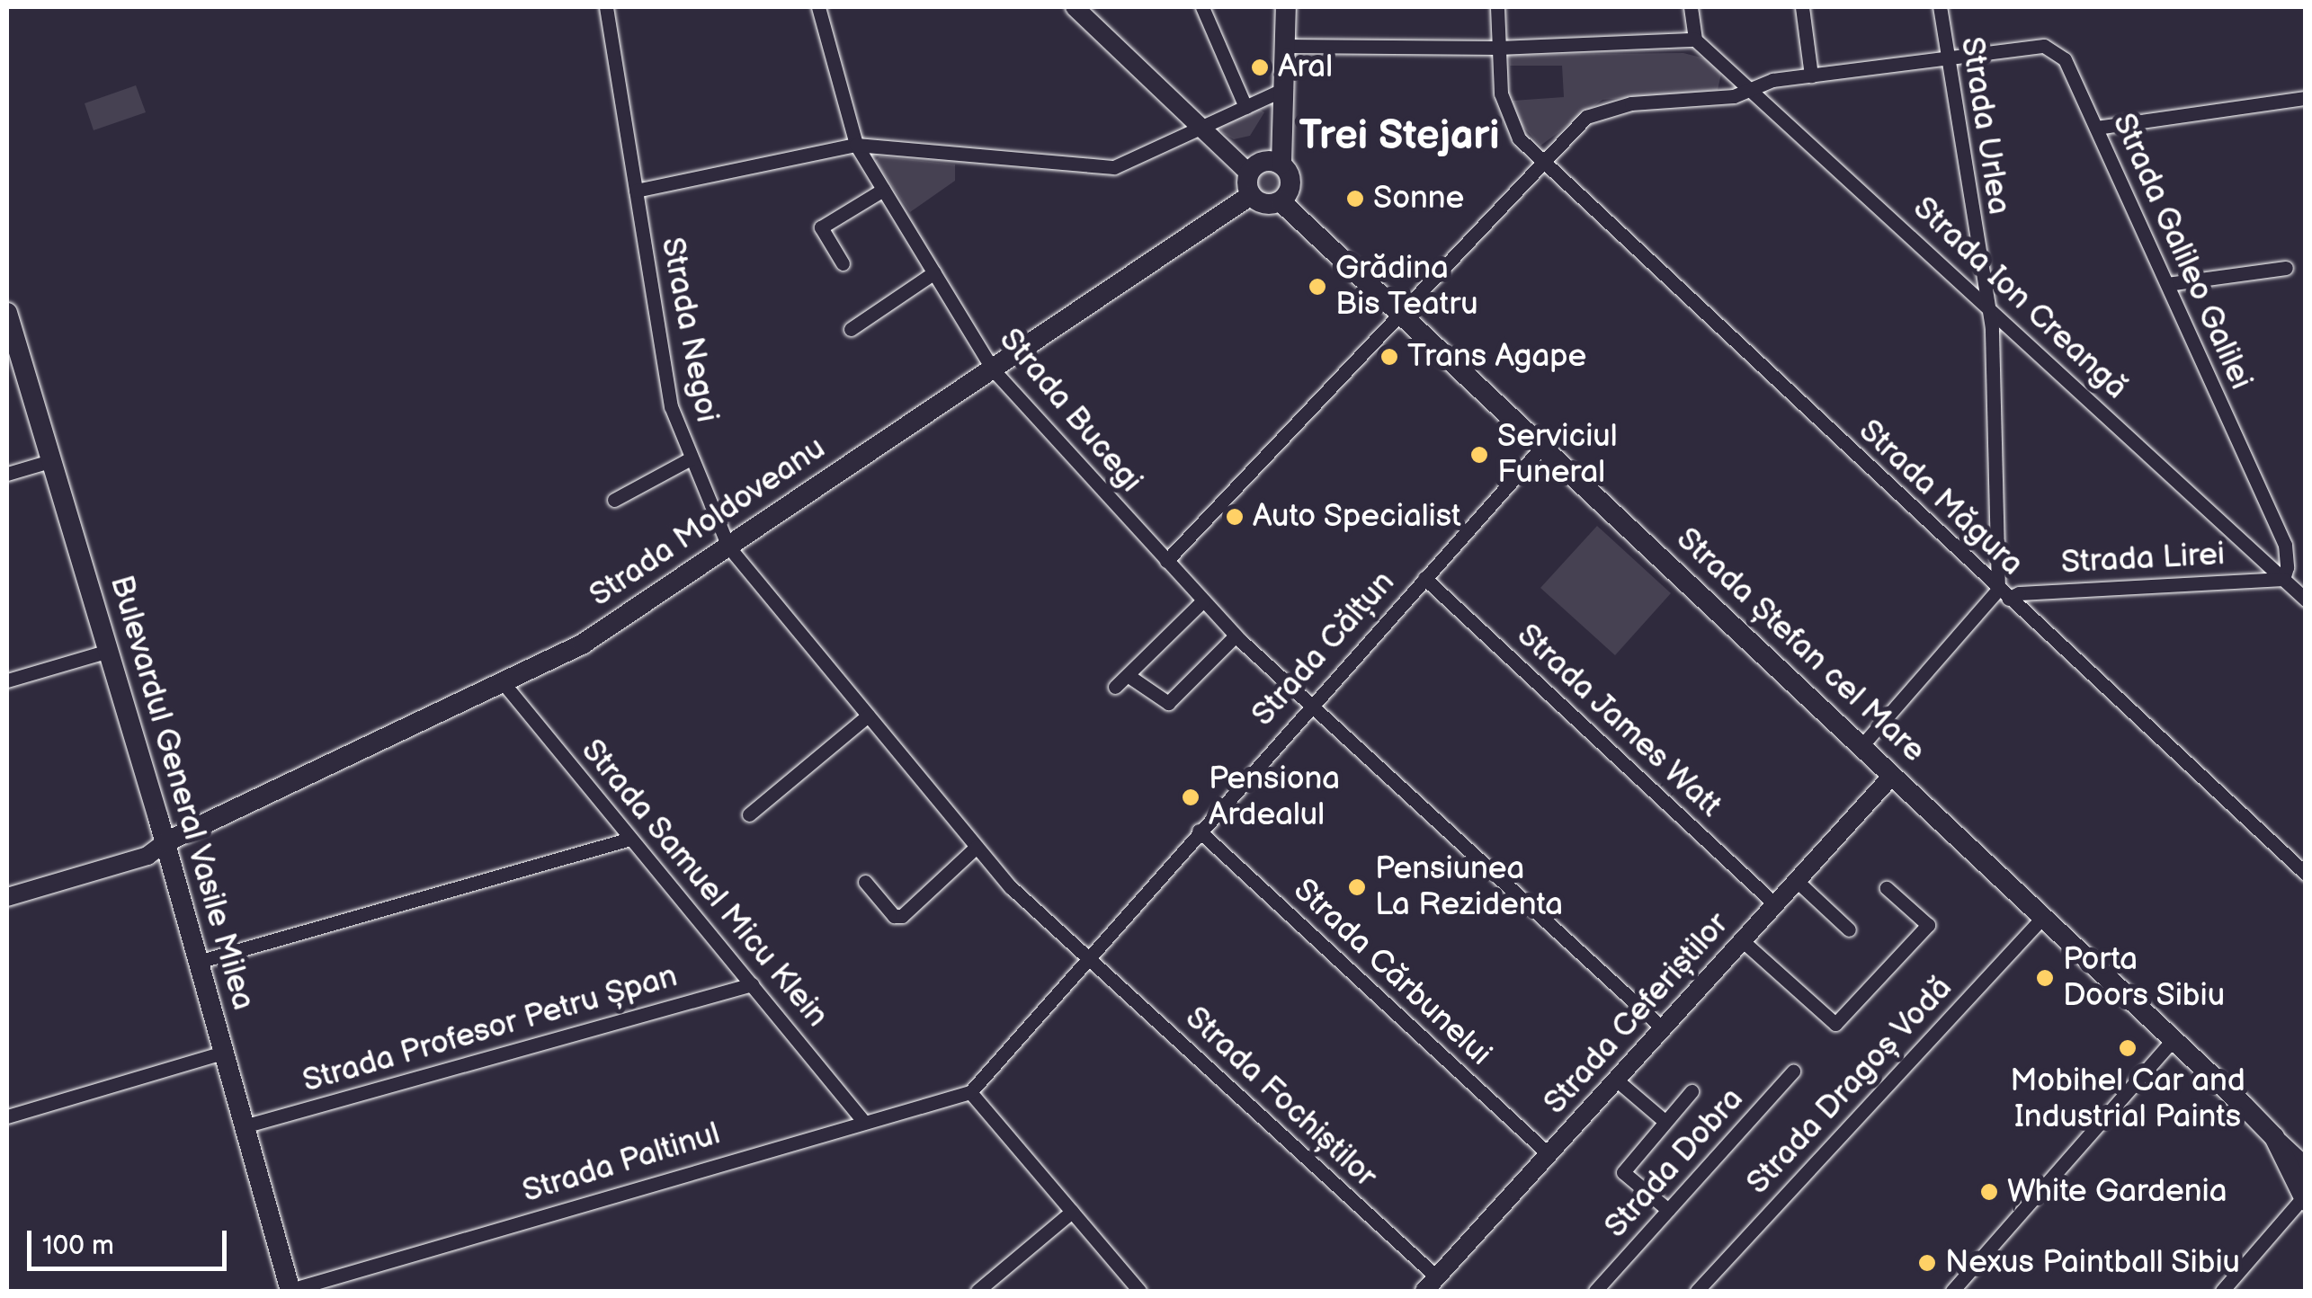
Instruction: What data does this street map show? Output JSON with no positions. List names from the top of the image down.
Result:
{
  "streets": {
    "main road": ["Strada Moldoveanu", "Strada Ștefan cel Mare", "Bulevardul General Vasile Milea"],
    "street": [
      "Strada Urlea",
      "Strada Galileo Galilei",
      "Strada Ion Creangă",
      "Strada Negoi",
      "Strada Bucegi",
      "Strada Măgura",
      "Strada Lirei",
      "Strada Călțun",
      "Strada James Watt",
      "Strada Samuel Micu Klein",
      "Strada Cărbunelui",
      "Strada Ceferiștilor",
      "Strada Profesor Petru Șpan",
      "Strada Dragoș Vodă",
      "Strada Fochiștilor",
      "Strada Paltinul",
      "Strada Dobra"
    ]
  },
  "crossings": [
    ["Strada Urlea", "Strada Galileo Galilei"],
    ["Strada Urlea", "Strada Ion Creangă"],
    ["Strada Urlea", "Strada Măgura"],
    ["Strada Urlea", "Strada Lirei"],
    ["Strada Galileo Galilei", "Strada Ion Creangă"],
    ["Strada Galileo Galilei", "Strada Lirei"],
    ["Strada Ion Creangă", "Strada Lirei"],
    ["Strada Negoi", "Strada Moldoveanu"],
    ["Strada Negoi", "Strada Călțun"],
    ["Strada Negoi", "Strada Fochiștilor"],
    ["Strada Bucegi", "Strada Moldoveanu"],
    ["Strada Bucegi", "Strada Călțun"],
    ["Strada Bucegi", "Strada Ceferiștilor"],
    ["Strada Măgura", "Strada Lirei"],
    ["Strada Moldoveanu", "Strada Ștefan cel Mare"],
    ["Strada Moldoveanu", "Bulevardul General Vasile Milea"],
    ["Strada Moldoveanu", "Strada Samuel Micu Klein"],
    ["Strada Ștefan cel Mare", "Strada Călțun"],
    ["Strada Ștefan cel Mare", "Strada Ceferiștilor"],
    ["Strada Ștefan cel Mare", "Strada Dragoș Vodă"],
    ["Strada Călțun", "Strada James Watt"],
    ["Strada Călțun", "Strada Cărbunelui"],
    ["Strada Călțun", "Strada Fochiștilor"],
    ["Strada Călțun", "Strada Paltinul"],
    ["Strada James Watt", "Strada Ceferiștilor"],
    ["Bulevardul General Vasile Milea", "Strada Profesor Petru Șpan"],
    ["Bulevardul General Vasile Milea", "Strada Paltinul"],
    ["Strada Samuel Micu Klein", "Strada Profesor Petru Șpan"],
    ["Strada Samuel Micu Klein", "Strada Paltinul"],
    ["Strada Cărbunelui", "Strada Ceferiștilor"],
    ["Strada Ceferiștilor", "Strada Fochiștilor"]
  ],
  "districts": ["Trei Stejari"],
  "places": [
    "Aral",
    "Sonne",
    "Grădina Bis Teatru",
    "Trans Agape",
    "Serviciul Funeral",
    "Auto Specialist",
    "Pensiona Ardealul",
    "Pensiunea La Rezidenta",
    "Porta Doors Sibiu",
    "Mobihel Car and Industrial Paints",
    "White Gardenia",
    "Nexus Paintball Sibiu"
  ],
  "scale_bar": "100 m"
}
